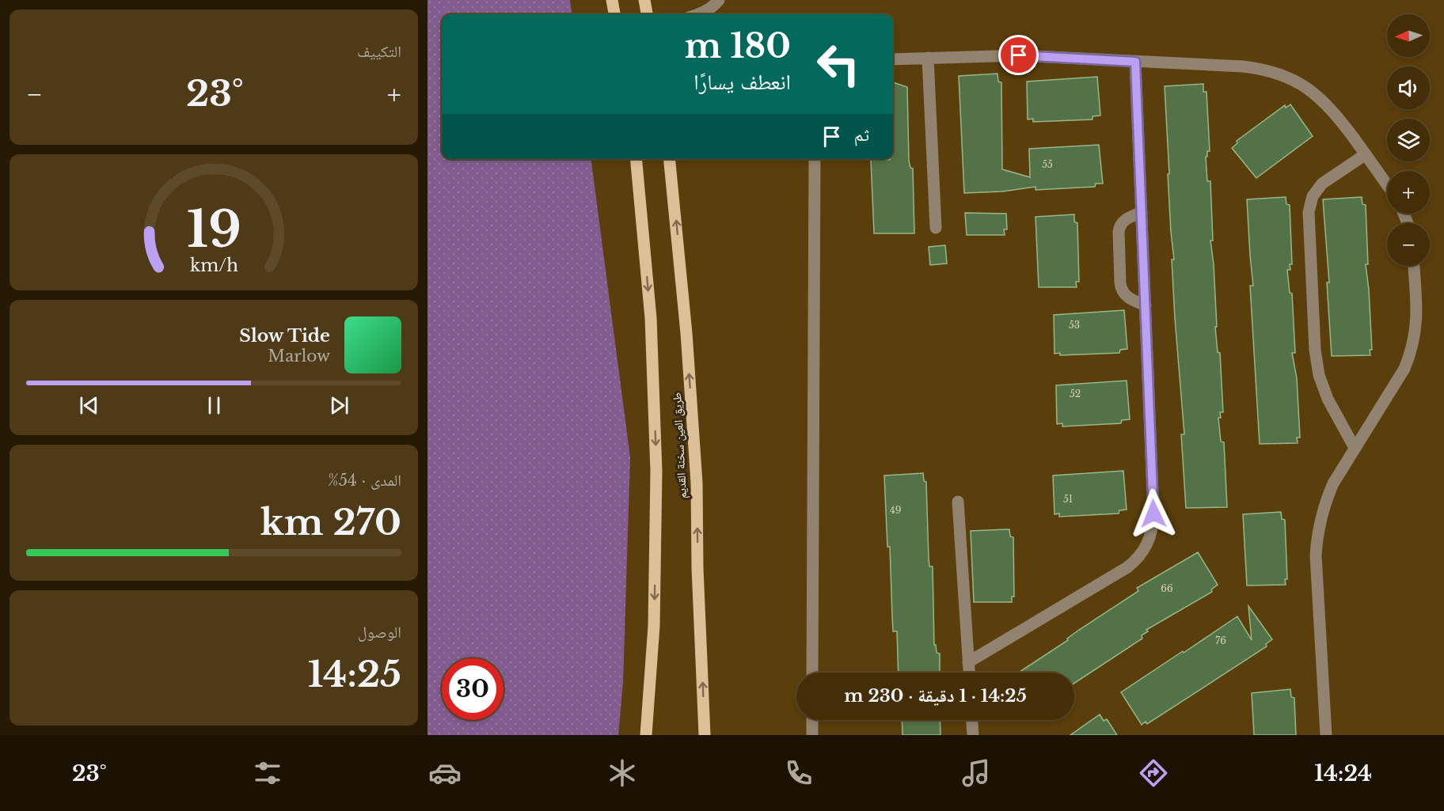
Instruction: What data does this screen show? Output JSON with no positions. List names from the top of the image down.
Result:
{
  "streets": {
    "main road": ["طريق العين سخنة القديم"]
  },
  "house_numbers": [
    "55",
    "53",
    "52",
    "51",
    "49",
    "66",
    "76"
  ],
  "north": "left",
  "page": {
    "tile": [
      "التكييف",
      ["المدى · 54%", "270 km"],
      ["الوصول", "14:25"]
    ],
    "map_buttons": ["+", "−"],
    "turn": ["180 m", "انعطف يسارًا"],
    "heat": ["−", "23°", "+"],
    "then": "ثم",
    "song": ["Slow Tide", "Marlow"],
    "limit": "30",
    "trip": "14:25 · 1 دقيقة · 230 m",
    "tabs": ["14:24", "23°"],
    "gauge": ["19", "km/h"]
  }
}
